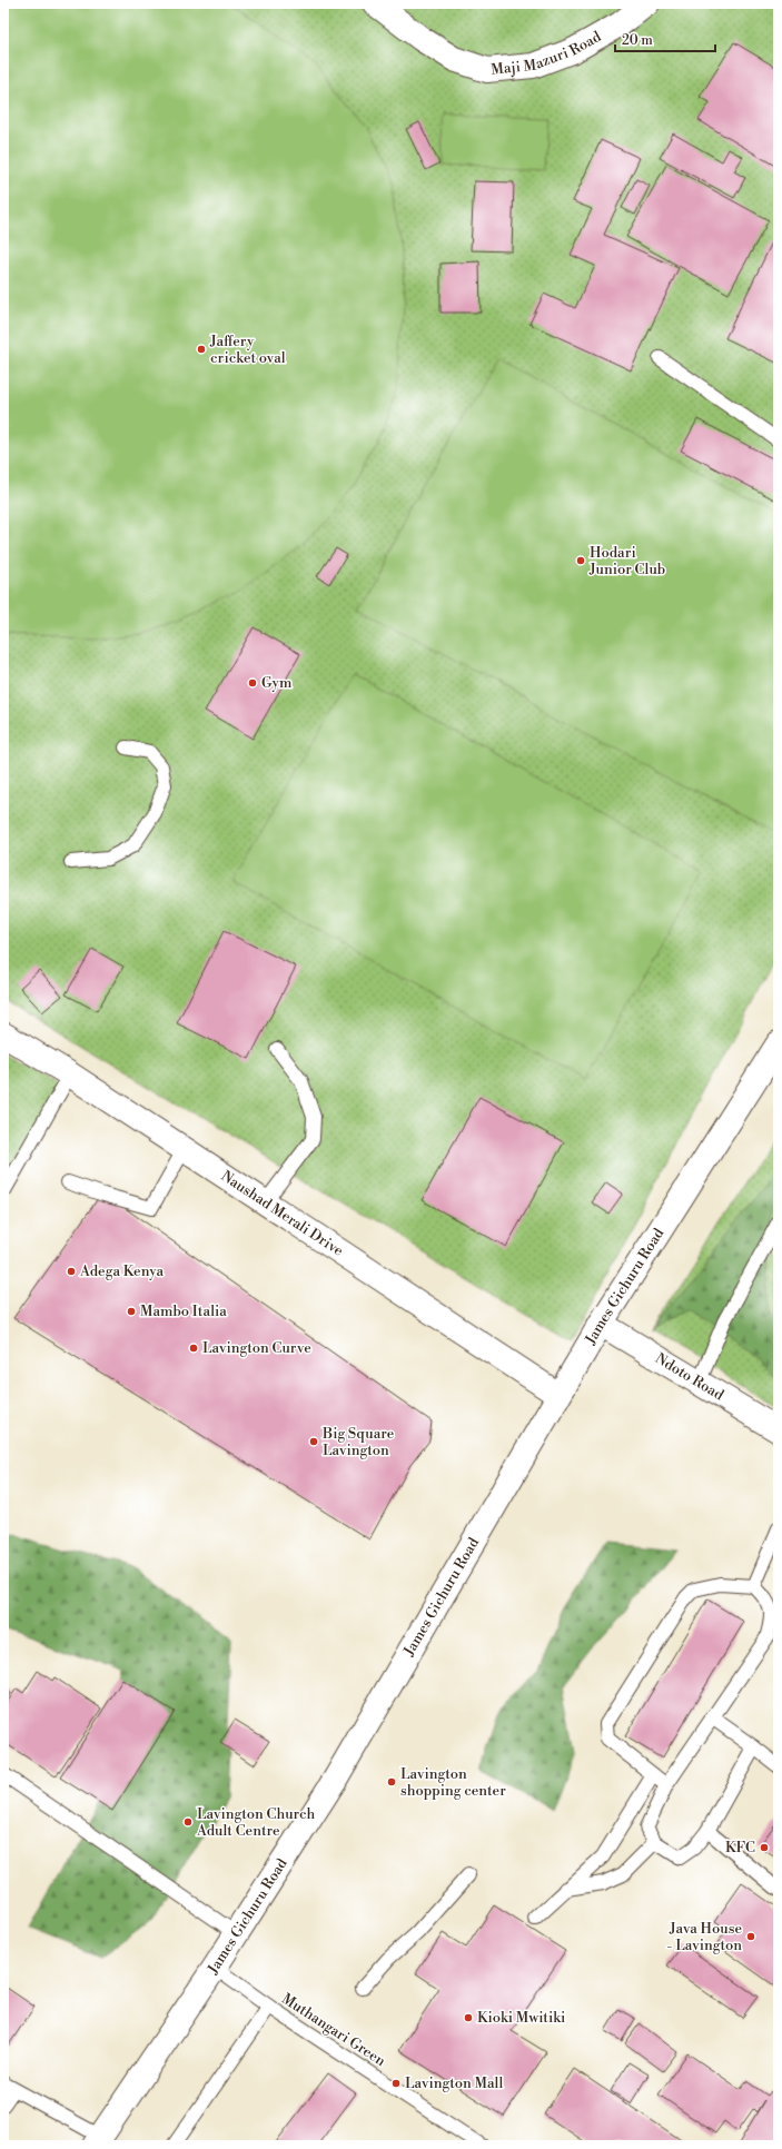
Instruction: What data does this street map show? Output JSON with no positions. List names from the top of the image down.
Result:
{
  "streets": {
    "main road": [
      "Maji Mazuri Road",
      "Naushad Merali Drive",
      "James Gichuru Road",
      "Ndoto Road"
    ],
    "lane": ["Muthangari Green"]
  },
  "crossings": [
    ["Naushad Merali Drive", "James Gichuru Road"],
    ["James Gichuru Road", "Ndoto Road"],
    ["James Gichuru Road", "Muthangari Green"]
  ],
  "places": [
    "Jaffery cricket oval",
    "Hodari Junior Club",
    "Gym",
    "Adega Kenya",
    "Mambo Italia",
    "Lavington Curve",
    "Big Square Lavington",
    "Lavington shopping center",
    "Lavington Church Adult Centre",
    "KFC",
    "Java House - Lavington",
    "Kioki Mwitiki",
    "Lavington Mall"
  ],
  "scale_bar": "20 m"
}
